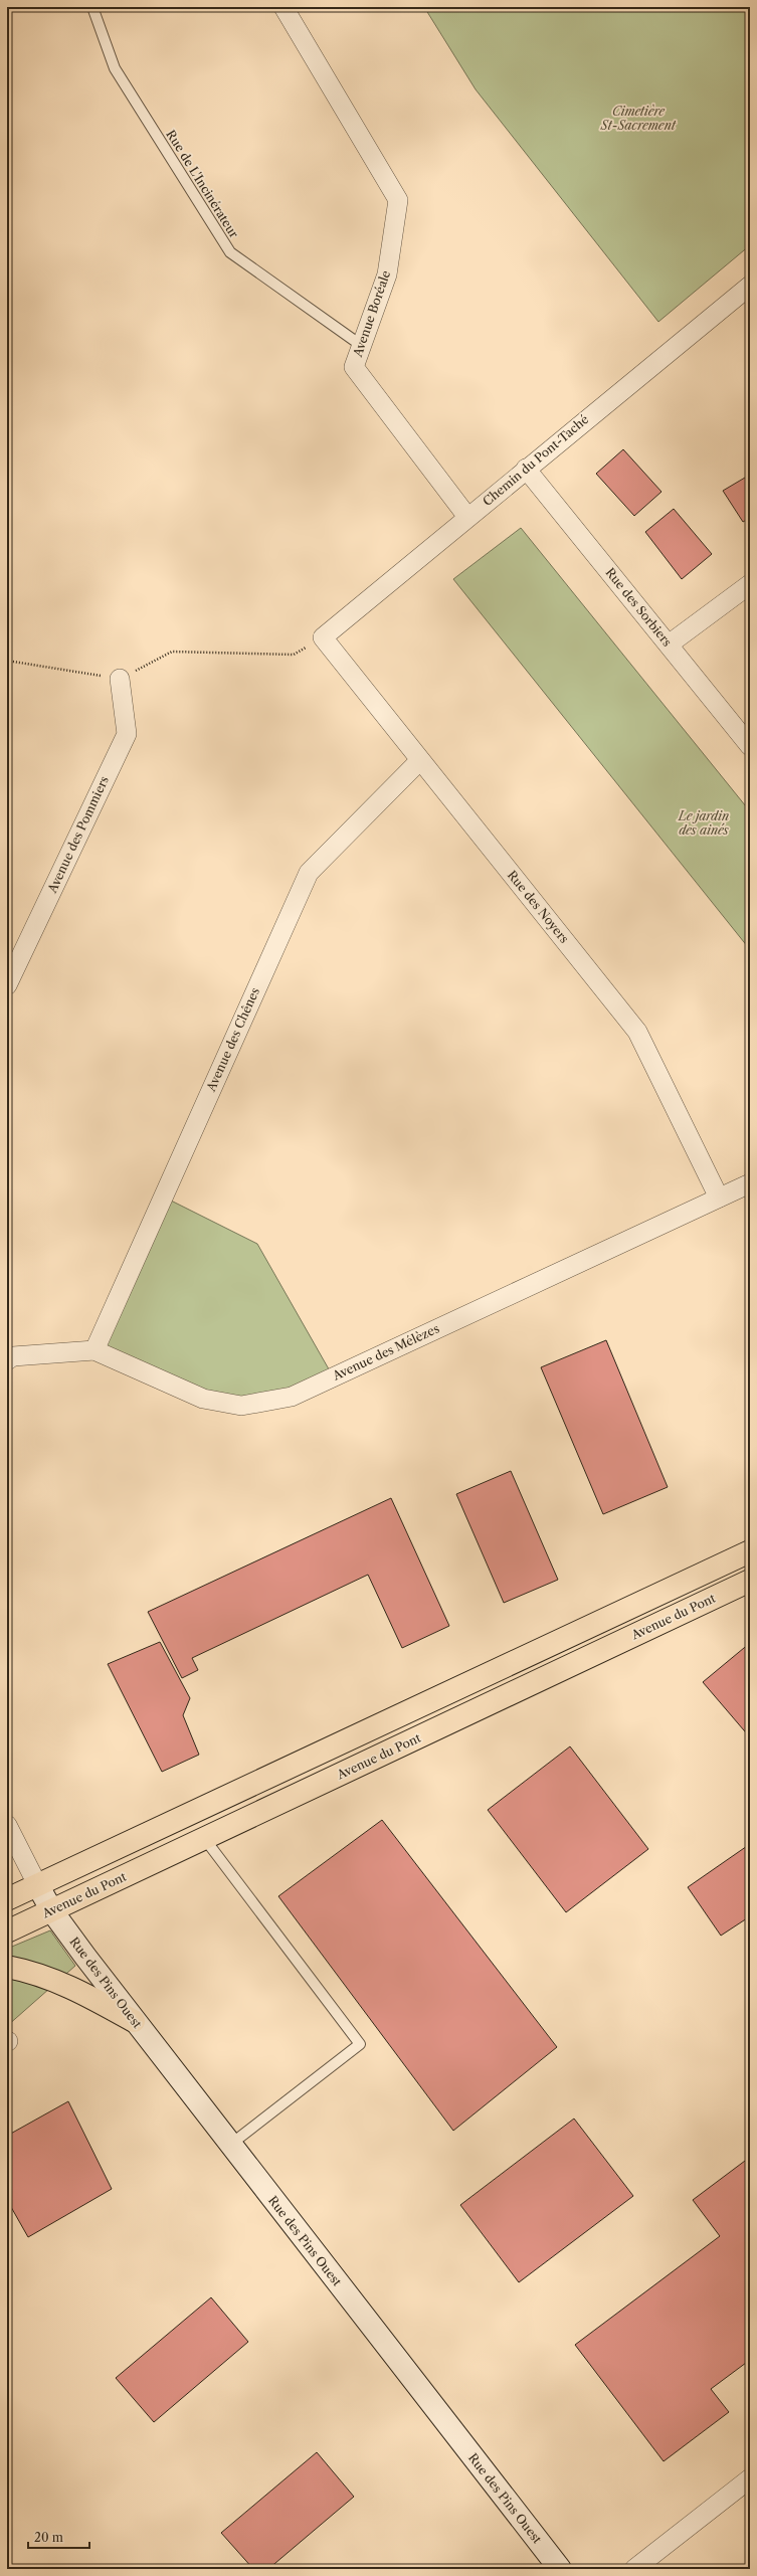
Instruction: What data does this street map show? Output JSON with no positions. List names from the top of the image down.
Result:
{
  "streets": {
    "main road": ["Avenue du Pont", "Rue des Pins Ouest"],
    "street": [
      "Avenue Boréale",
      "Chemin du Pont-Taché",
      "Rue des Sorbiers",
      "Avenue des Pommiers",
      "Rue des Noyers",
      "Avenue des Chênes",
      "Avenue des Mélèzes"
    ],
    "lane": ["Rue de L'Incinérateur"]
  },
  "crossings": [
    ["Rue de L'Incinérateur", "Avenue Boréale"],
    ["Avenue Boréale", "Chemin du Pont-Taché"],
    ["Chemin du Pont-Taché", "Rue des Sorbiers"],
    ["Chemin du Pont-Taché", "Rue des Noyers"],
    ["Rue des Noyers", "Avenue des Chênes"],
    ["Rue des Noyers", "Avenue des Mélèzes"],
    ["Avenue des Chênes", "Avenue des Mélèzes"],
    ["Avenue du Pont", "Rue des Pins Ouest"]
  ],
  "parks": ["Cimetière St-Sacrement", "Le jardin des ainés"],
  "scale_bar": "20 m"
}
